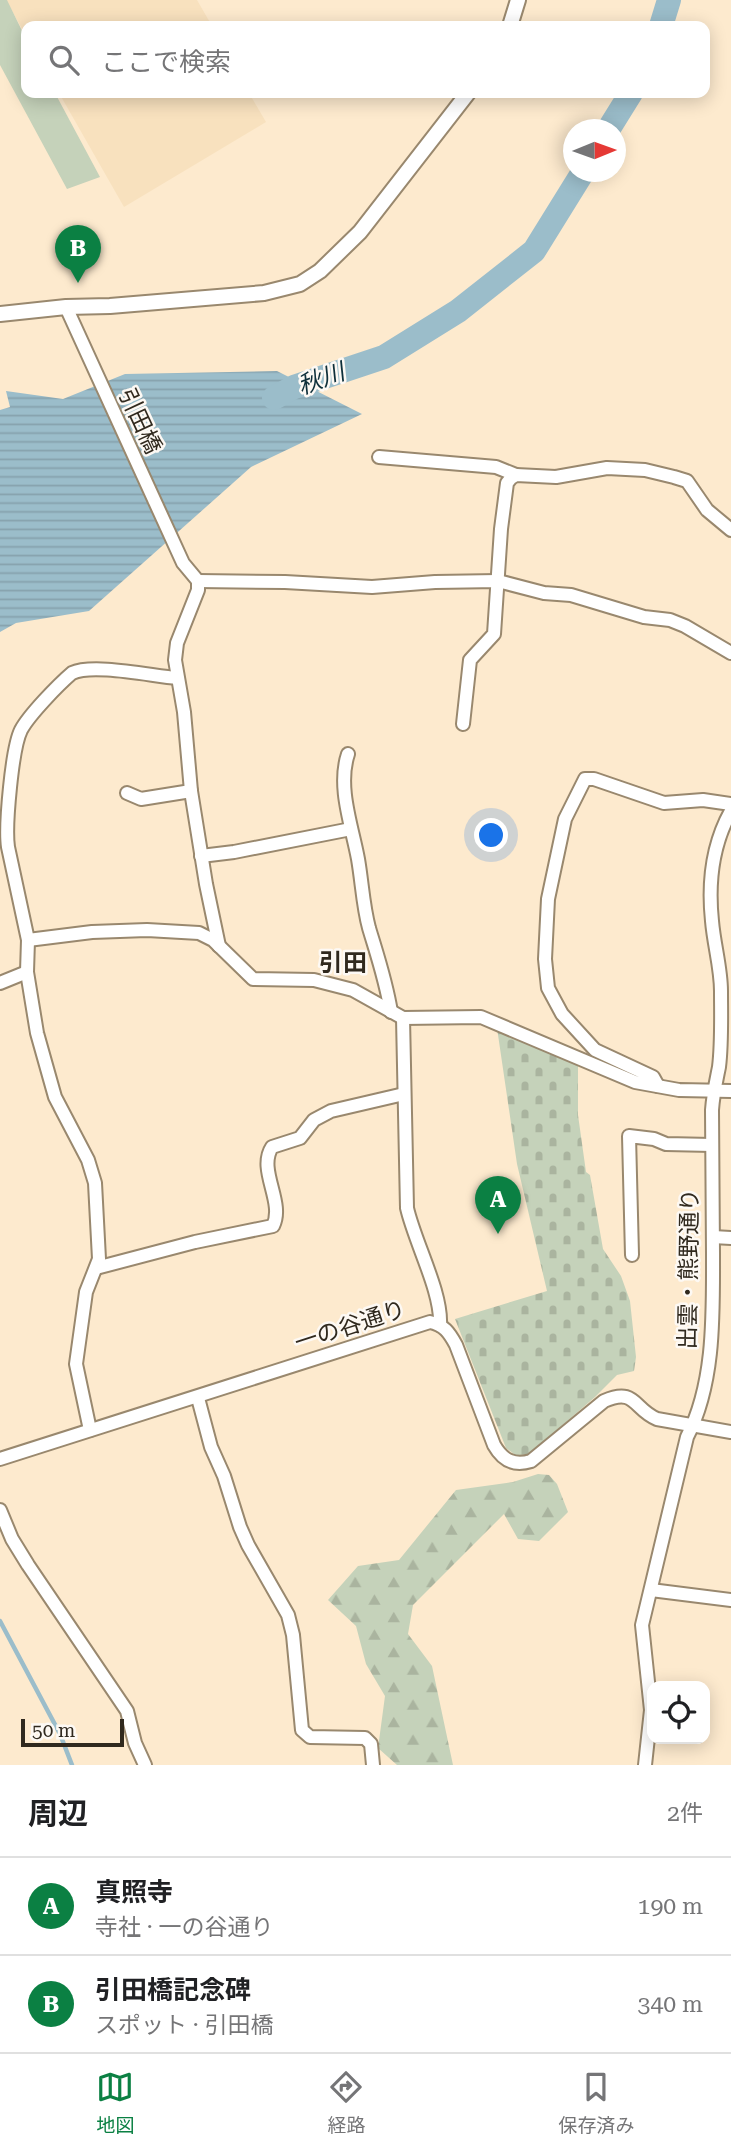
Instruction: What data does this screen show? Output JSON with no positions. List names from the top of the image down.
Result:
{
  "streets": {
    "street": ["引田橋", "出雲・熊野通り", "一の谷通り"]
  },
  "crossings": [
    ["出雲・熊野通り", "一の谷通り"]
  ],
  "districts": ["引田"],
  "water": ["秋川"],
  "scale_bar": "50 m",
  "north": "right",
  "page": {
    "search": "ここで検索",
    "pins": ["B", "A"],
    "scale": "50 m",
    "heading": ["周辺", "2件"],
    "list": [
      {
        "mark": "A",
        "name": "真照寺",
        "note": "寺社 · 一の谷通り",
        "value": "190 m"
      },
      {
        "mark": "B",
        "name": "引田橋記念碑",
        "note": "スポット · 引田橋",
        "value": "340 m"
      }
    ],
    "nav": ["地図", "経路", "保存済み"]
  }
}
